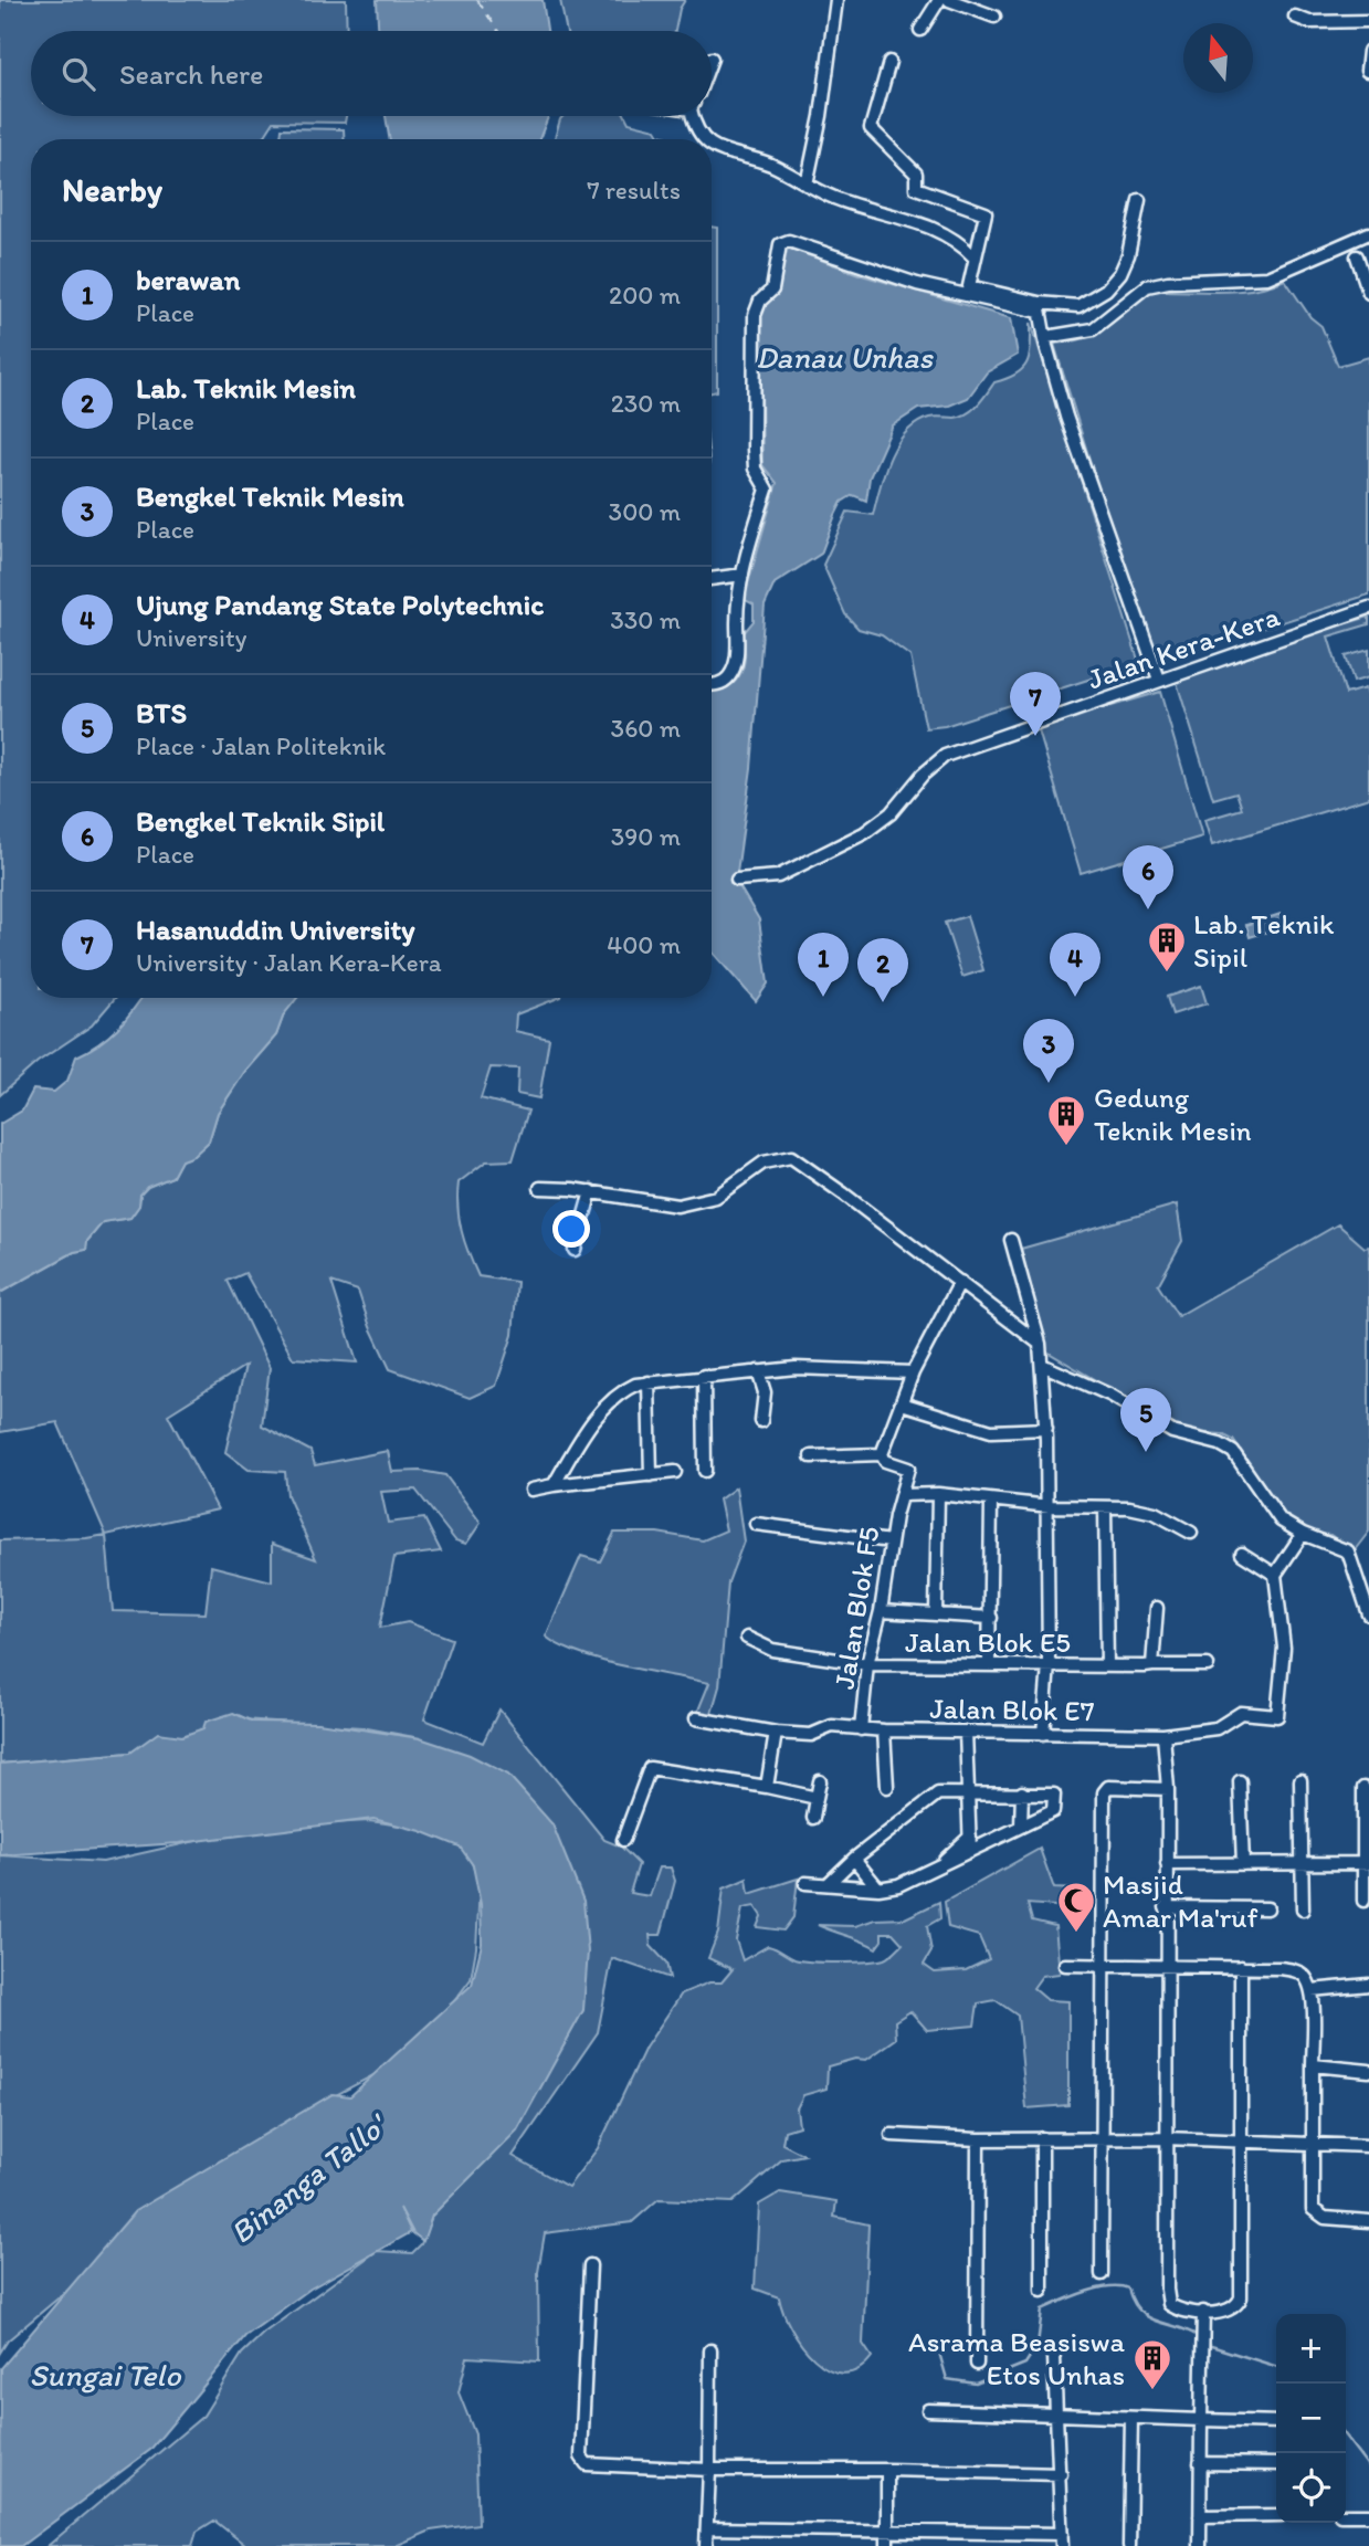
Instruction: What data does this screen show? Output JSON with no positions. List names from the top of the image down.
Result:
{
  "streets": {
    "street": [
      "Jalan Kera-Kera",
      "Jalan Blok F5",
      "Jalan Blok E5",
      "Jalan Blok E7"
    ]
  },
  "crossings": [
    ["Jalan Blok F5", "Jalan Blok E5"],
    ["Jalan Blok F5", "Jalan Blok E7"]
  ],
  "water": ["Danau Unhas", "Binanga Tallo'", "Sungai Telo"],
  "places": {
    "building": ["Lab. Teknik Sipil", "Gedung Teknik Mesin", "Asrama Beasiswa Etos Unhas"],
    "mosque": ["Masjid Amar Ma'ruf"]
  },
  "north": "top",
  "page": {
    "search": "Search here",
    "heading": ["Nearby", "7 results"],
    "list": [
      {
        "mark": "1",
        "name": "berawan",
        "note": "Place",
        "value": "200 m"
      },
      {
        "mark": "2",
        "name": "Lab. Teknik Mesin",
        "note": "Place",
        "value": "230 m"
      },
      {
        "mark": "3",
        "name": "Bengkel Teknik Mesin",
        "note": "Place",
        "value": "300 m"
      },
      {
        "mark": "4",
        "name": "Ujung Pandang State Polytechnic",
        "note": "University",
        "value": "330 m"
      },
      {
        "mark": "5",
        "name": "BTS",
        "note": "Place · Jalan Politeknik",
        "value": "360 m"
      },
      {
        "mark": "6",
        "name": "Bengkel Teknik Sipil",
        "note": "Place",
        "value": "390 m"
      },
      {
        "mark": "7",
        "name": "Hasanuddin University",
        "note": "University · Jalan Kera-Kera",
        "value": "400 m"
      }
    ],
    "pins": [
      "7",
      "6",
      "1",
      "4",
      "2",
      "3",
      "5"
    ],
    "map_buttons": ["+", "−"]
  }
}
